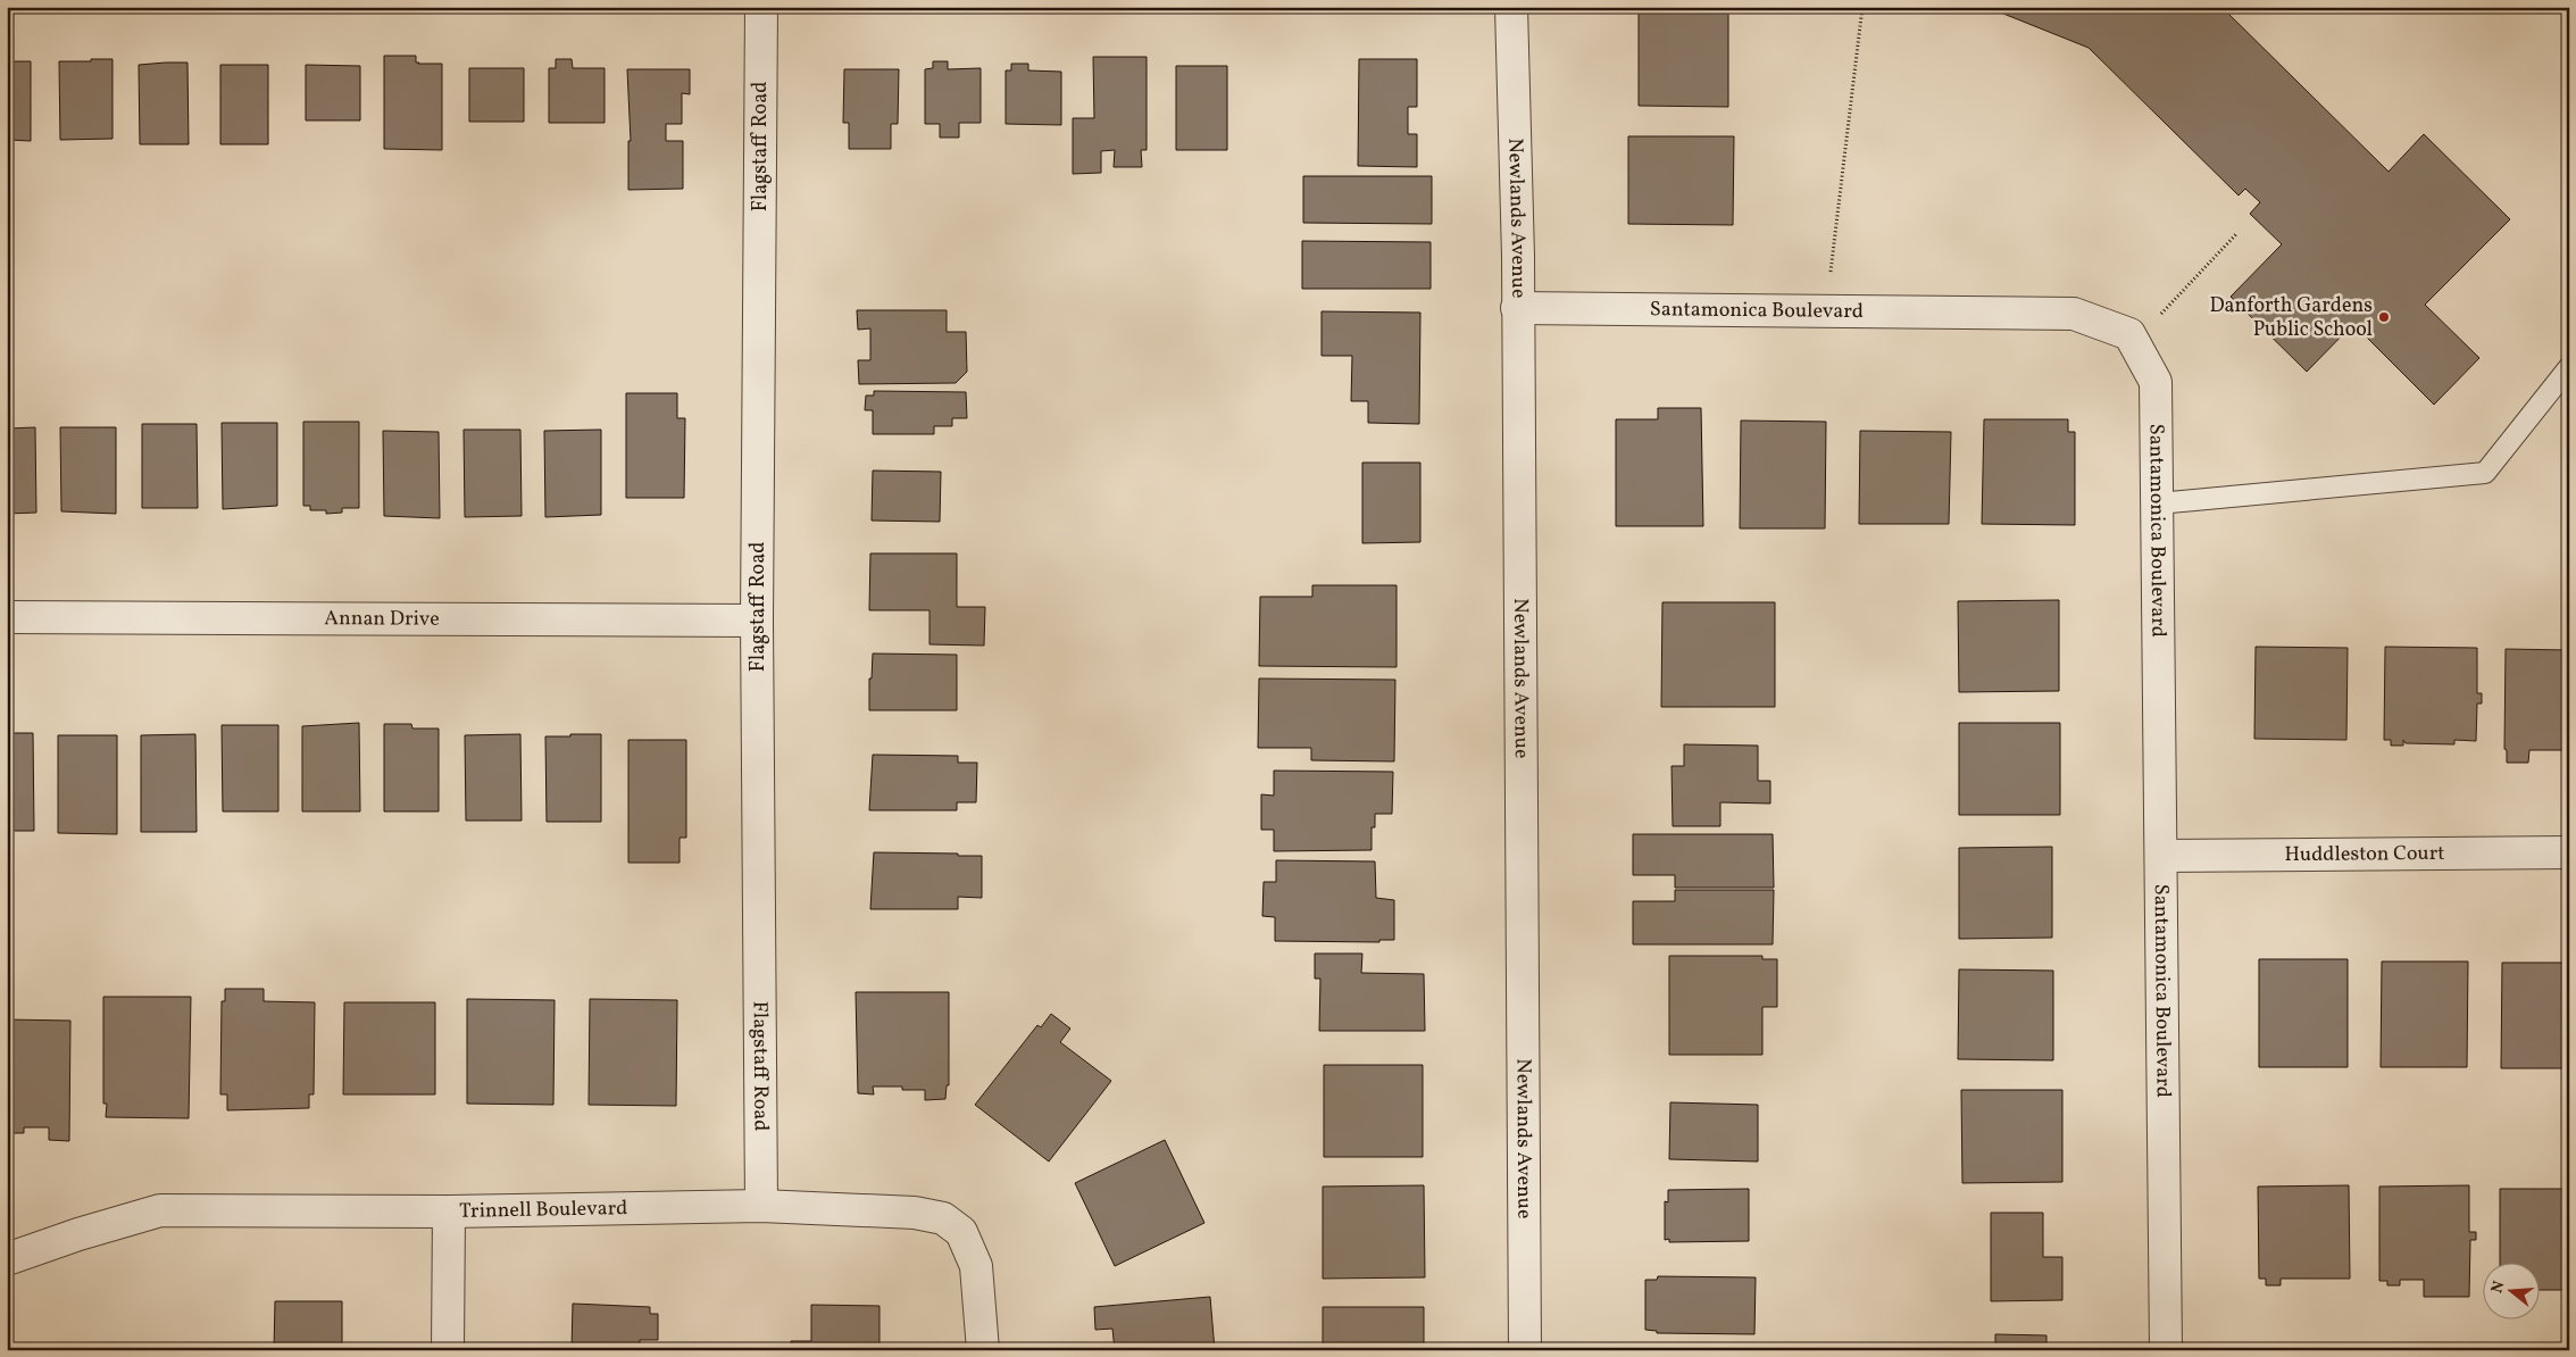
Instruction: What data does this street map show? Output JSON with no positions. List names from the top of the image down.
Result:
{
  "streets": {
    "street": [
      "Flagstaff Road",
      "Newlands Avenue",
      "Santamonica Boulevard",
      "Annan Drive",
      "Huddleston Court",
      "Trinnell Boulevard"
    ]
  },
  "crossings": [
    ["Flagstaff Road", "Annan Drive"],
    ["Flagstaff Road", "Trinnell Boulevard"],
    ["Newlands Avenue", "Santamonica Boulevard"],
    ["Santamonica Boulevard", "Huddleston Court"]
  ],
  "places": ["Danforth Gardens Public School"],
  "north": "left"
}
